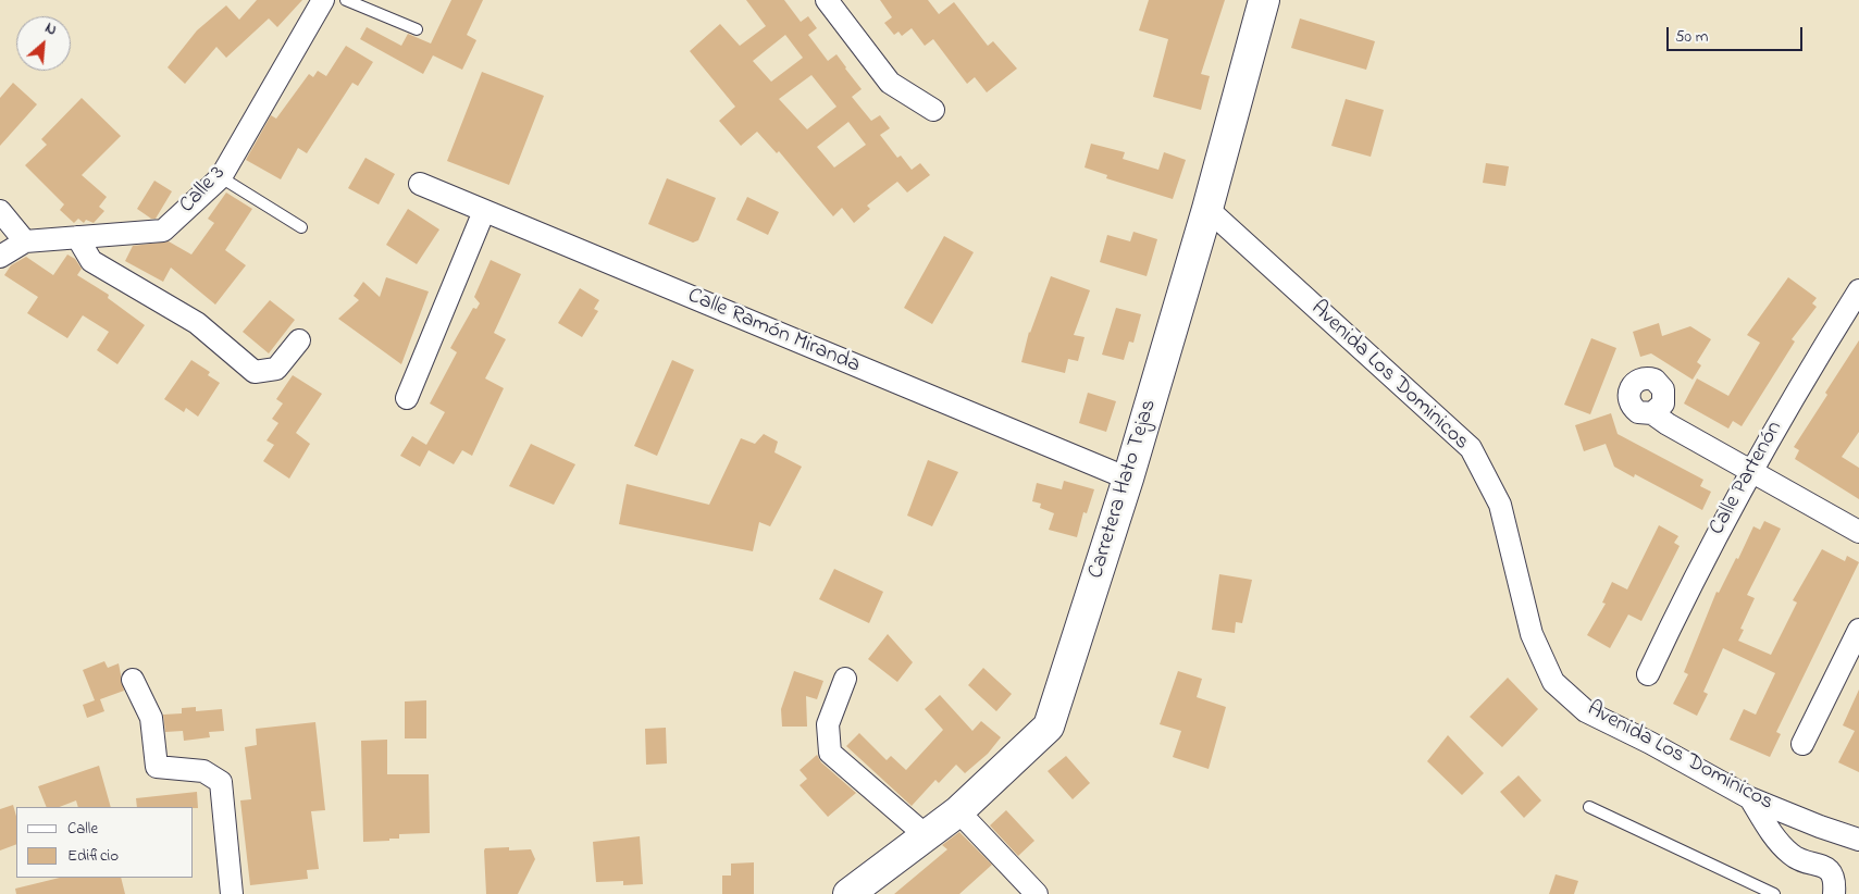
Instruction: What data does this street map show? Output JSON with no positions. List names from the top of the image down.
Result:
{
  "streets": {
    "street": [
      "Calle 3",
      "Calle Ramón Miranda",
      "Avenida Los Dominicos",
      "Calle Partenón",
      "Carretera Hato Tejas"
    ]
  },
  "crossings": [
    ["Calle Ramón Miranda", "Carretera Hato Tejas"],
    ["Avenida Los Dominicos", "Carretera Hato Tejas"]
  ],
  "legend": ["Calle", "Edificio"],
  "scale_bar": "50 m",
  "north": "top right"
}
